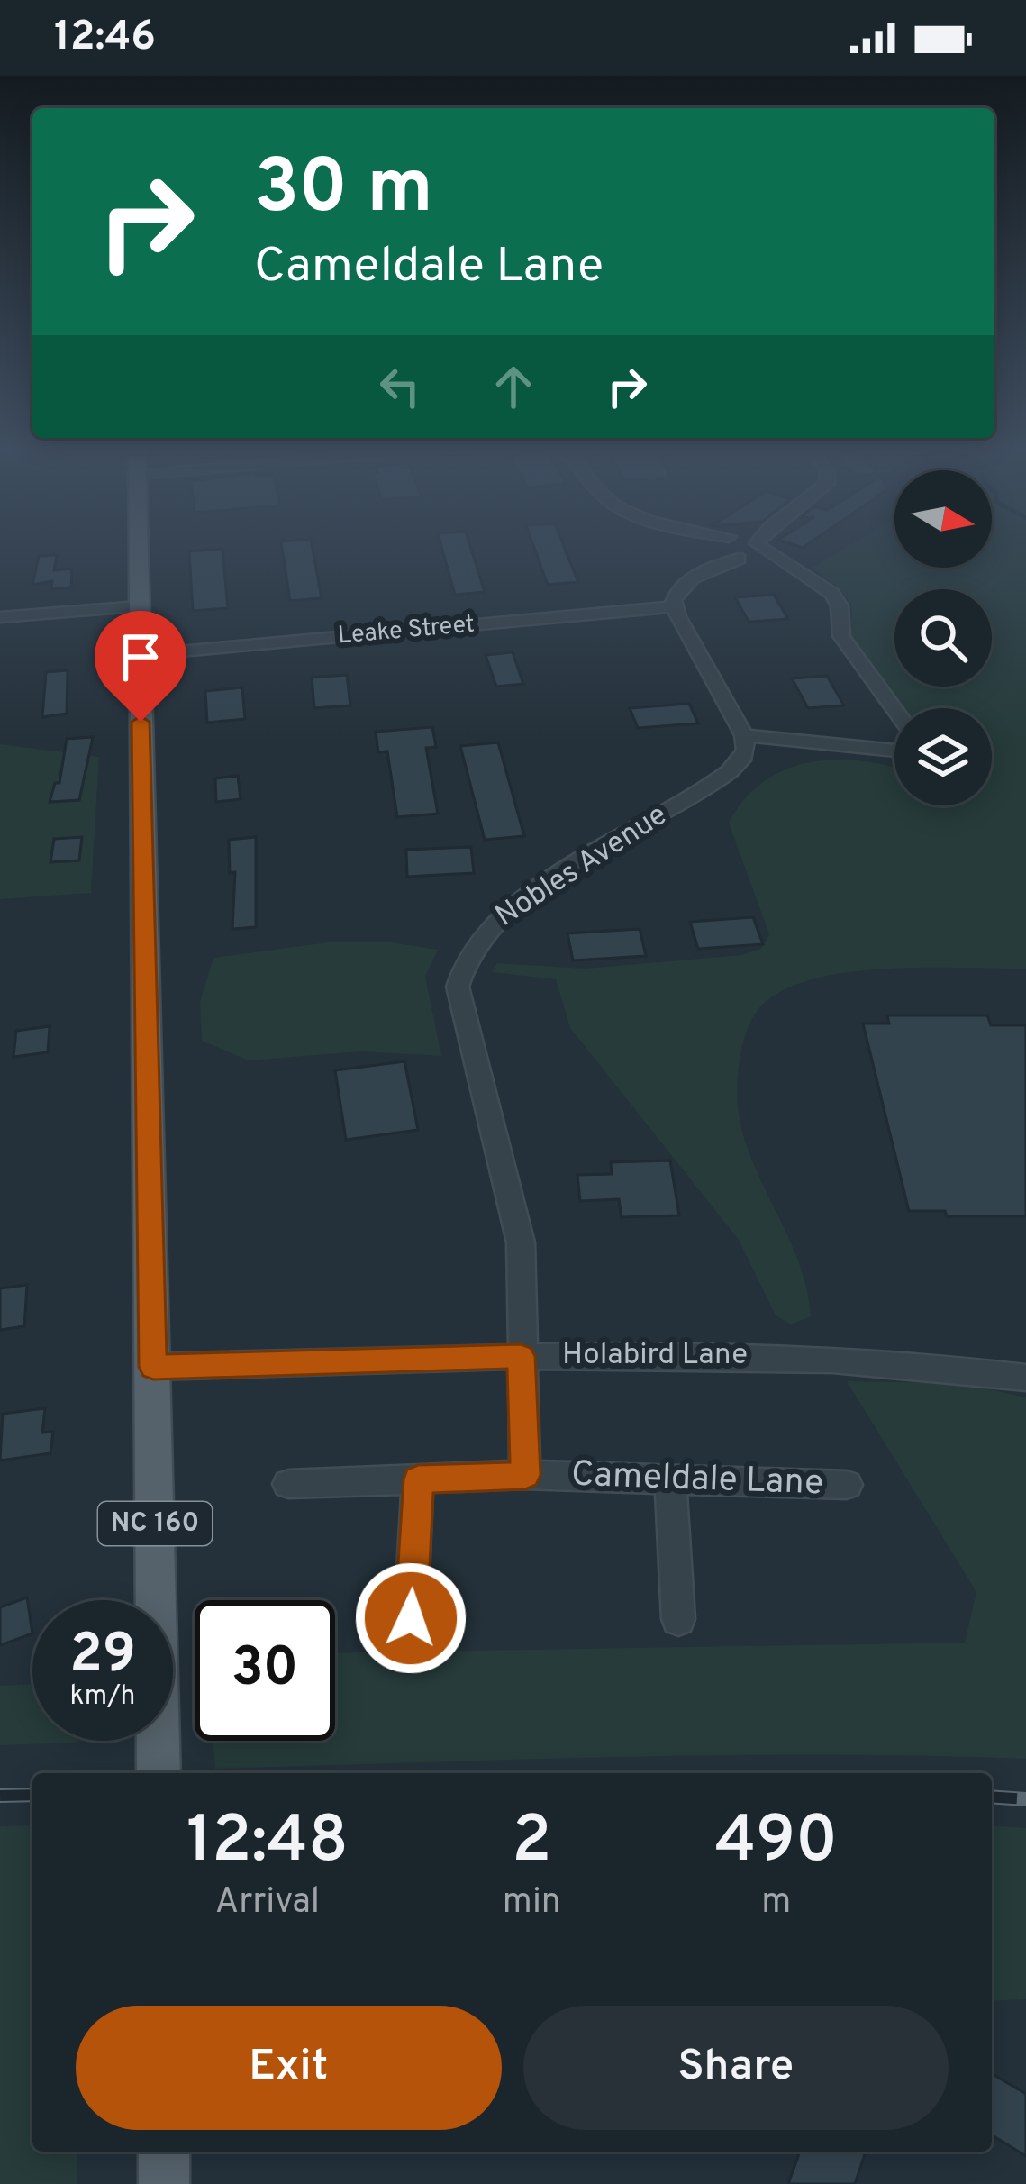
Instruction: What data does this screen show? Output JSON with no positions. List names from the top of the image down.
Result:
{
  "streets": {
    "main road": ["NC 160"],
    "street": [
      "Leake Street",
      "Nobles Avenue",
      "Holabird Lane",
      "Cameldale Lane"
    ]
  },
  "crossings": [
    ["Leake Street", "NC 160"],
    ["Nobles Avenue", "Holabird Lane"],
    ["Nobles Avenue", "Cameldale Lane"],
    ["Holabird Lane", "NC 160"]
  ],
  "north": "right",
  "page": {
    "status": "12:46",
    "turn": ["30 m", "Cameldale Lane"],
    "speed": "29 km/h",
    "limit": "30",
    "eta": [
      "12:48",
      "Arrival",
      "2",
      "min",
      "490",
      "m"
    ],
    "buttons": ["Exit", "Share"]
  }
}
